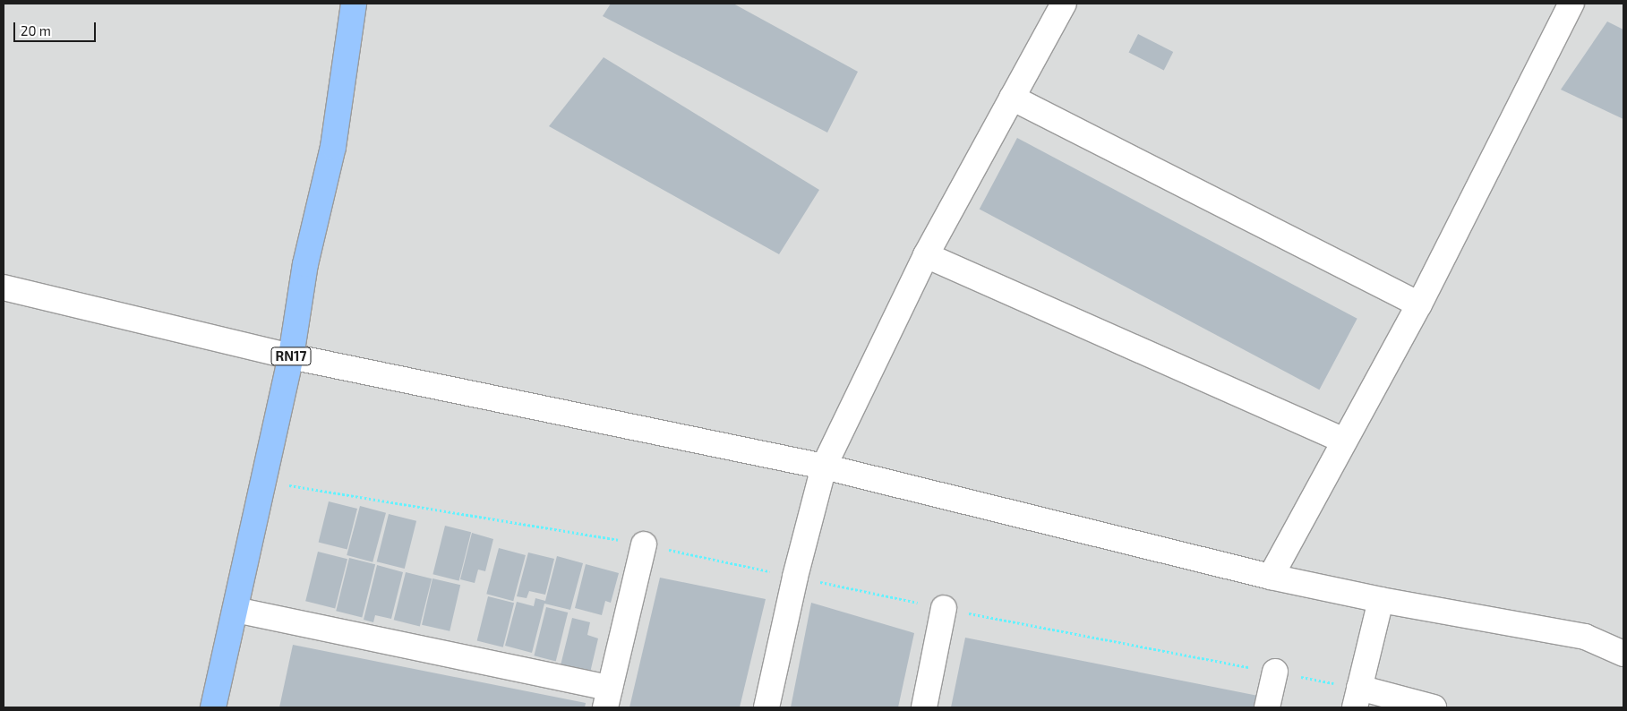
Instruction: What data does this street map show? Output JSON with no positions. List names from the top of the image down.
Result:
{
  "streets": {
    "main road": ["RN17"]
  },
  "scale_bar": "20 m"
}
